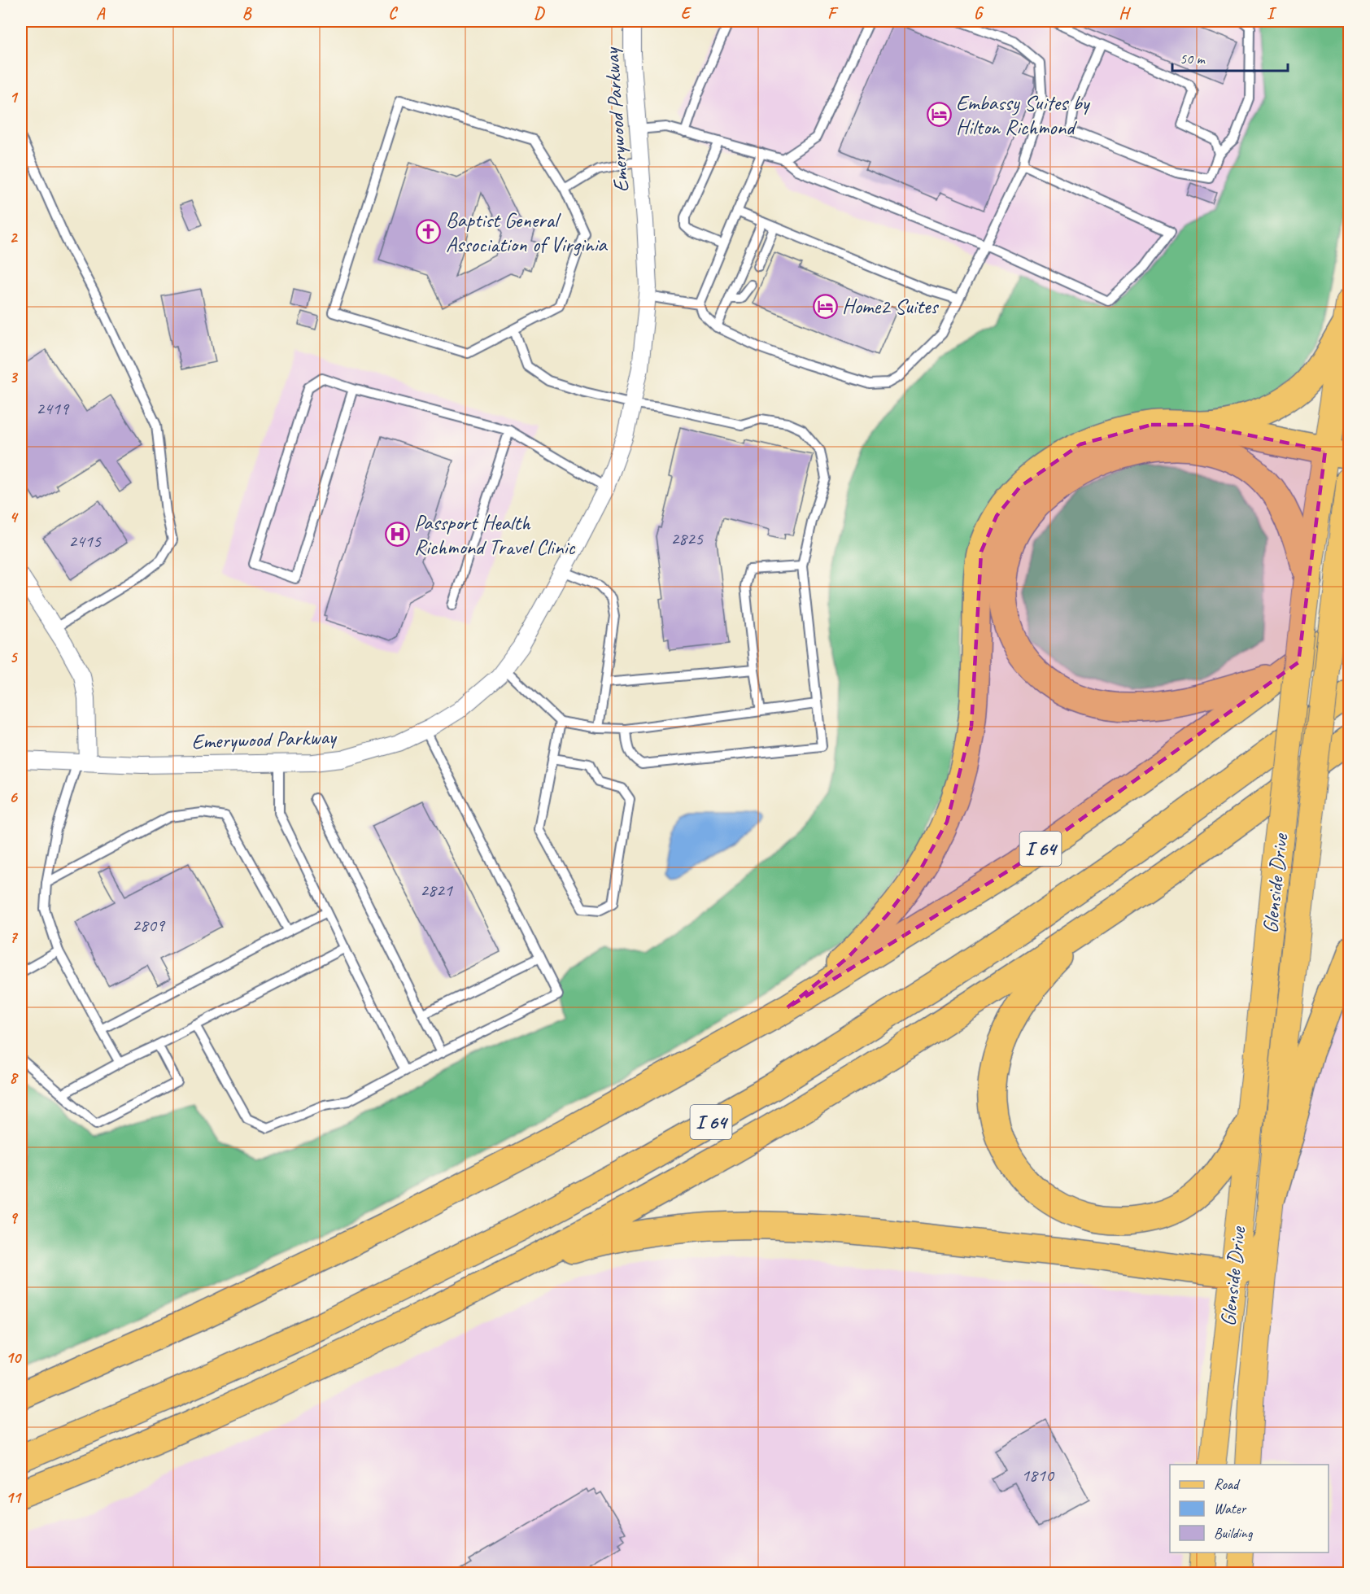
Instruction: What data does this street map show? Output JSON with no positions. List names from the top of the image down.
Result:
{
  "streets": {
    "highway": ["I 64"],
    "main road": ["Glenside Drive"],
    "street": ["Emerywood Parkway"]
  },
  "places": {
    "hotel": ["Embassy Suites by Hilton Richmond", "Home2 Suites"],
    "church": ["Baptist General Association of Virginia"],
    "hospital": ["Passport Health Richmond Travel Clinic"]
  },
  "house_numbers": [
    "2419",
    "2825",
    "2415",
    "2821",
    "2809",
    "1810"
  ],
  "legend": ["Road", "Water", "Building"],
  "scale_bar": "50 m",
  "grid": {
    "columns": [
      "A",
      "B",
      "C",
      "D",
      "E",
      "F",
      "G",
      "H",
      "I"
    ],
    "rows": [
      "1",
      "2",
      "3",
      "4",
      "5",
      "6",
      "7",
      "8",
      "9",
      "10",
      "11"
    ]
  }
}
